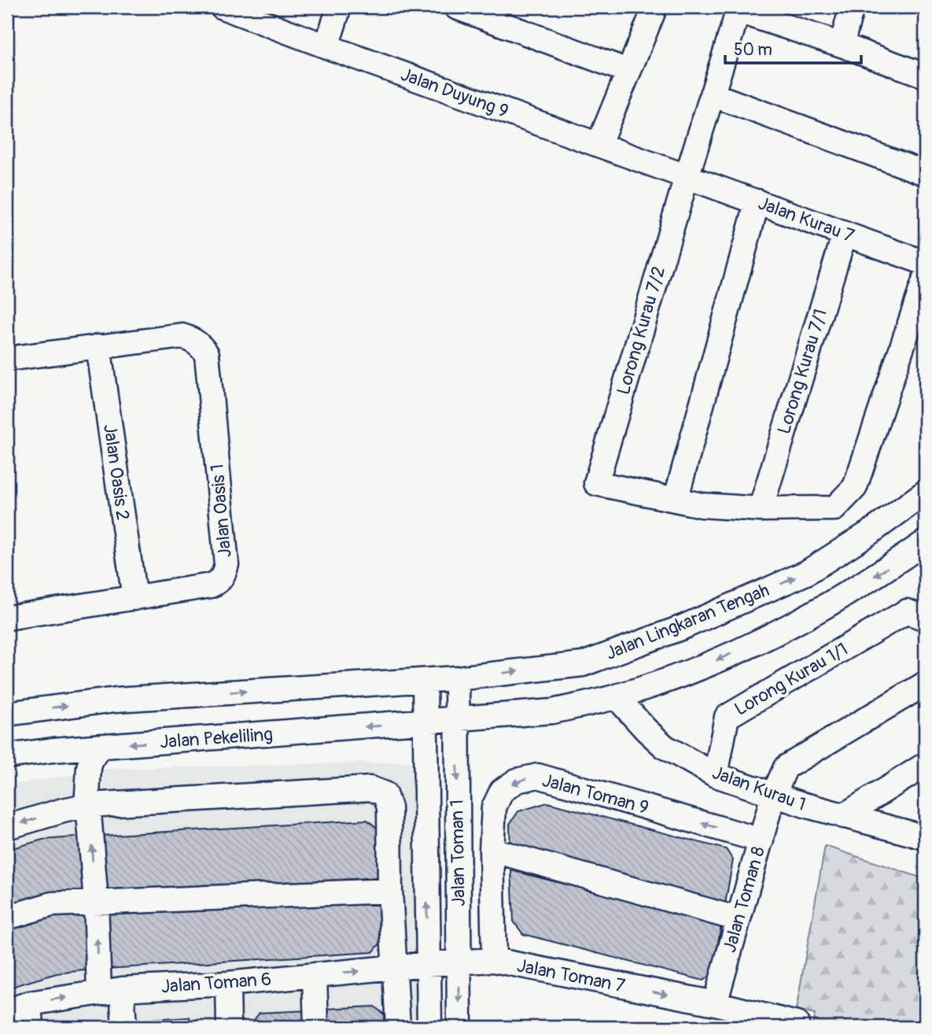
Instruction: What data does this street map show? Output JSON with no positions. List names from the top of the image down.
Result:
{
  "streets": {
    "street": [
      "Jalan Duyung 9",
      "Jalan Kurau 7",
      "Lorong Kurau 7/2",
      "Lorong Kurau 7/1",
      "Jalan Oasis 2",
      "Jalan Oasis 1",
      "Jalan Lingkaran Tengah",
      "Lorong Kurau 1/1",
      "Jalan Pekeliling",
      "Jalan Kurau 1",
      "Jalan Toman 9",
      "Jalan Toman 1",
      "Jalan Toman 8",
      "Jalan Toman 7",
      "Jalan Toman 6"
    ]
  },
  "crossings": [
    ["Jalan Duyung 9", "Jalan Kurau 7"],
    ["Jalan Duyung 9", "Lorong Kurau 7/2"],
    ["Jalan Kurau 7", "Lorong Kurau 7/2"],
    ["Jalan Kurau 7", "Lorong Kurau 7/1"],
    ["Jalan Oasis 2", "Jalan Oasis 1"],
    ["Jalan Lingkaran Tengah", "Jalan Toman 1"],
    ["Lorong Kurau 1/1", "Jalan Kurau 1"],
    ["Jalan Pekeliling", "Jalan Toman 1"],
    ["Jalan Kurau 1", "Jalan Toman 8"],
    ["Jalan Toman 9", "Jalan Toman 8"],
    ["Jalan Toman 9", "Jalan Toman 7"],
    ["Jalan Toman 1", "Jalan Toman 7"],
    ["Jalan Toman 1", "Jalan Toman 6"],
    ["Jalan Toman 8", "Jalan Toman 7"],
    ["Jalan Toman 7", "Jalan Toman 6"]
  ],
  "scale_bar": "50 m"
}
